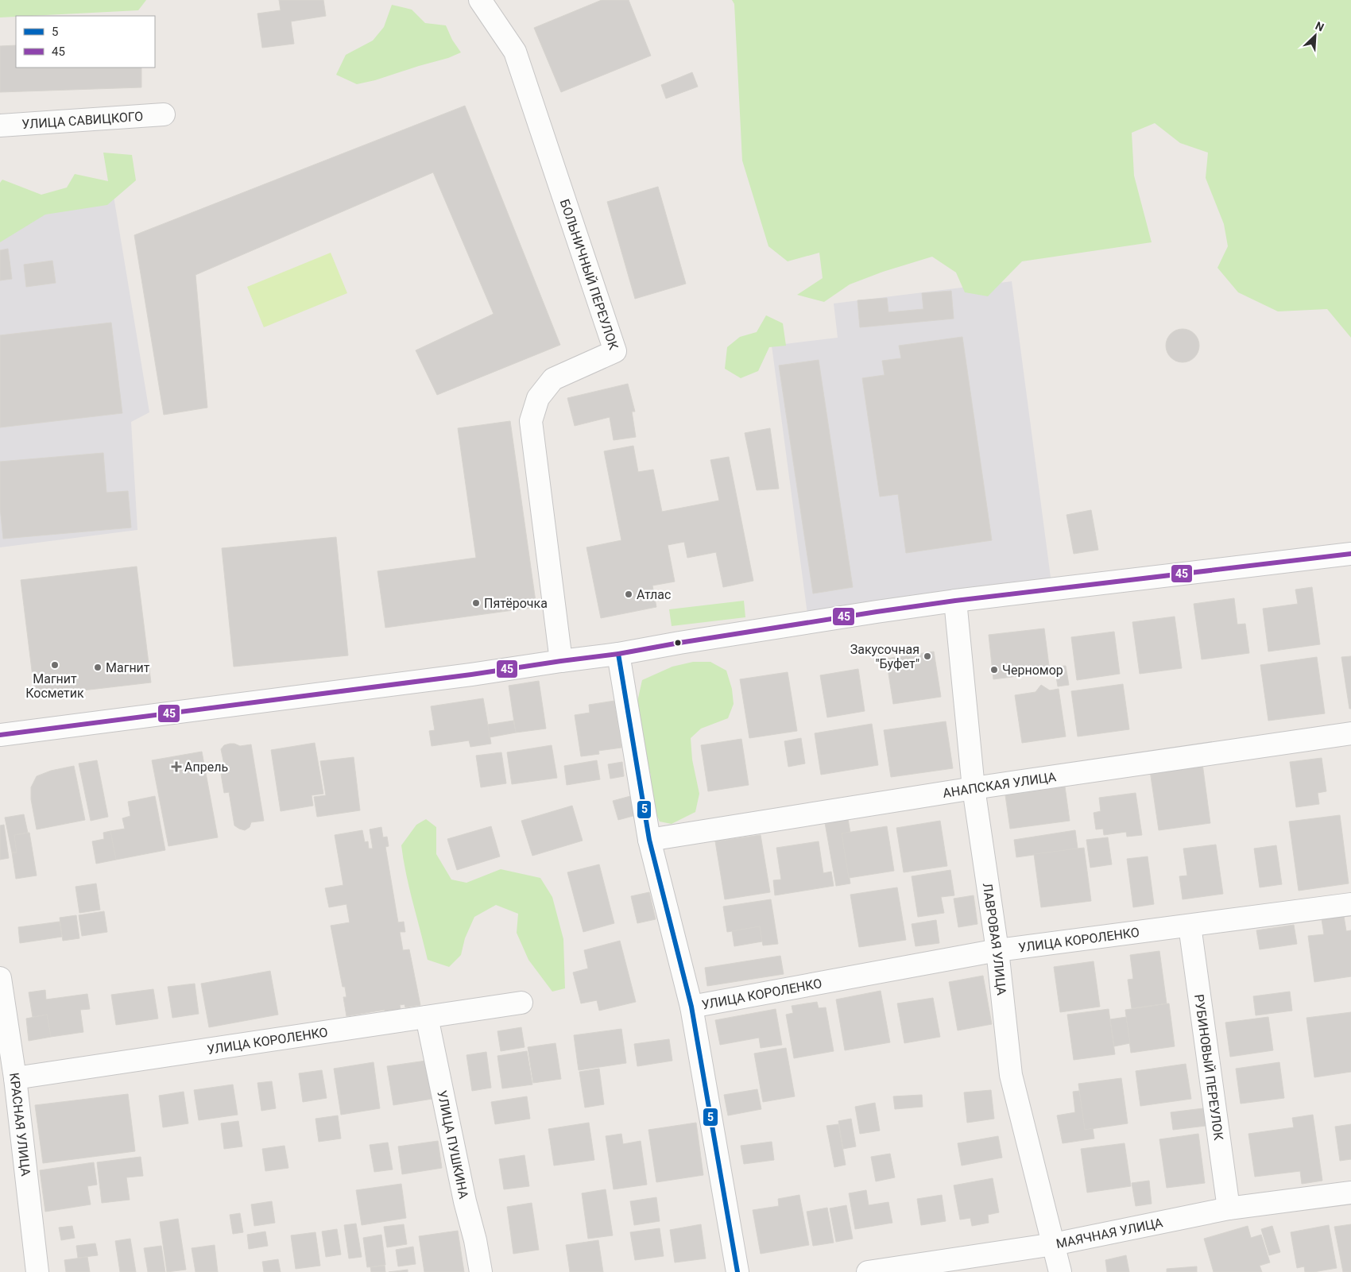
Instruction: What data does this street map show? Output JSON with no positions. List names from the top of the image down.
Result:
{
  "streets": {
    "street": [
      "УЛИЦА САВИЦКОГО",
      "БОЛЬНИЧНЫЙ ПЕРЕУЛОК",
      "АНАПСКАЯ УЛИЦА",
      "ЛАВРОВАЯ УЛИЦА",
      "УЛИЦА КОРОЛЕНКО",
      "РУБИНОВЫЙ ПЕРЕУЛОК",
      "КРАСНАЯ УЛИЦА",
      "УЛИЦА ПУШКИНА",
      "МАЯЧНАЯ УЛИЦА"
    ]
  },
  "crossings": [
    ["АНАПСКАЯ УЛИЦА", "ЛАВРОВАЯ УЛИЦА"],
    ["ЛАВРОВАЯ УЛИЦА", "УЛИЦА КОРОЛЕНКО"],
    ["ЛАВРОВАЯ УЛИЦА", "МАЯЧНАЯ УЛИЦА"],
    ["УЛИЦА КОРОЛЕНКО", "РУБИНОВЫЙ ПЕРЕУЛОК"],
    ["УЛИЦА КОРОЛЕНКО", "КРАСНАЯ УЛИЦА"],
    ["УЛИЦА КОРОЛЕНКО", "УЛИЦА ПУШКИНА"],
    ["РУБИНОВЫЙ ПЕРЕУЛОК", "МАЯЧНАЯ УЛИЦА"]
  ],
  "places": {
    "other": [
      "Атлас",
      "Пятёрочка",
      "Закусочная \"Буфет\"",
      "Магнит Косметик",
      "Магнит",
      "Черномор"
    ],
    "health": ["Апрель"]
  },
  "lines": ["transit line 45", "transit line 5"],
  "legend": ["5", "45"],
  "north": "top right"
}
